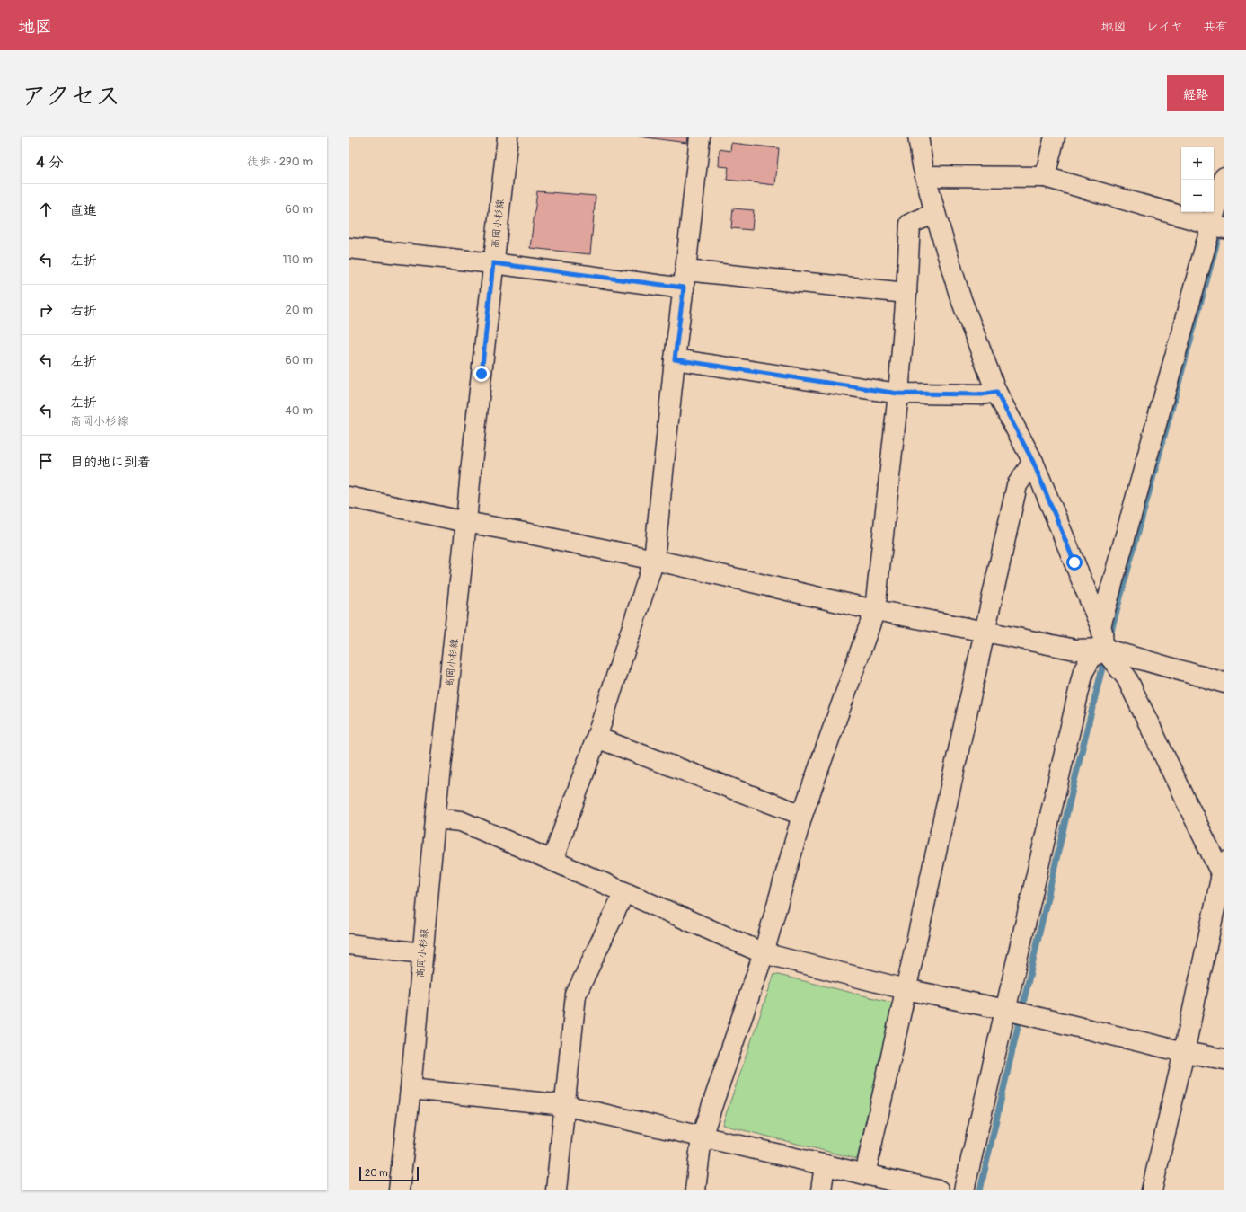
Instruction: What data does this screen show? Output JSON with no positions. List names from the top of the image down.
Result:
{
  "streets": {
    "street": ["高岡小杉線"]
  },
  "scale_bar": "20 m",
  "page": {
    "header": "地図",
    "nav": ["地図", "レイヤ", "共有"],
    "title": "アクセス",
    "buttons": "経路",
    "heading": ["4 分", "徒歩 · 290 m"],
    "map_buttons": ["+", "−"],
    "list": [
      ["直進", "60 m"],
      ["左折", "110 m"],
      ["右折", "20 m"],
      ["左折", "60 m"],
      ["左折", "高岡小杉線", "40 m"],
      "目的地に到着"
    ],
    "scale": "20 m"
  }
}
